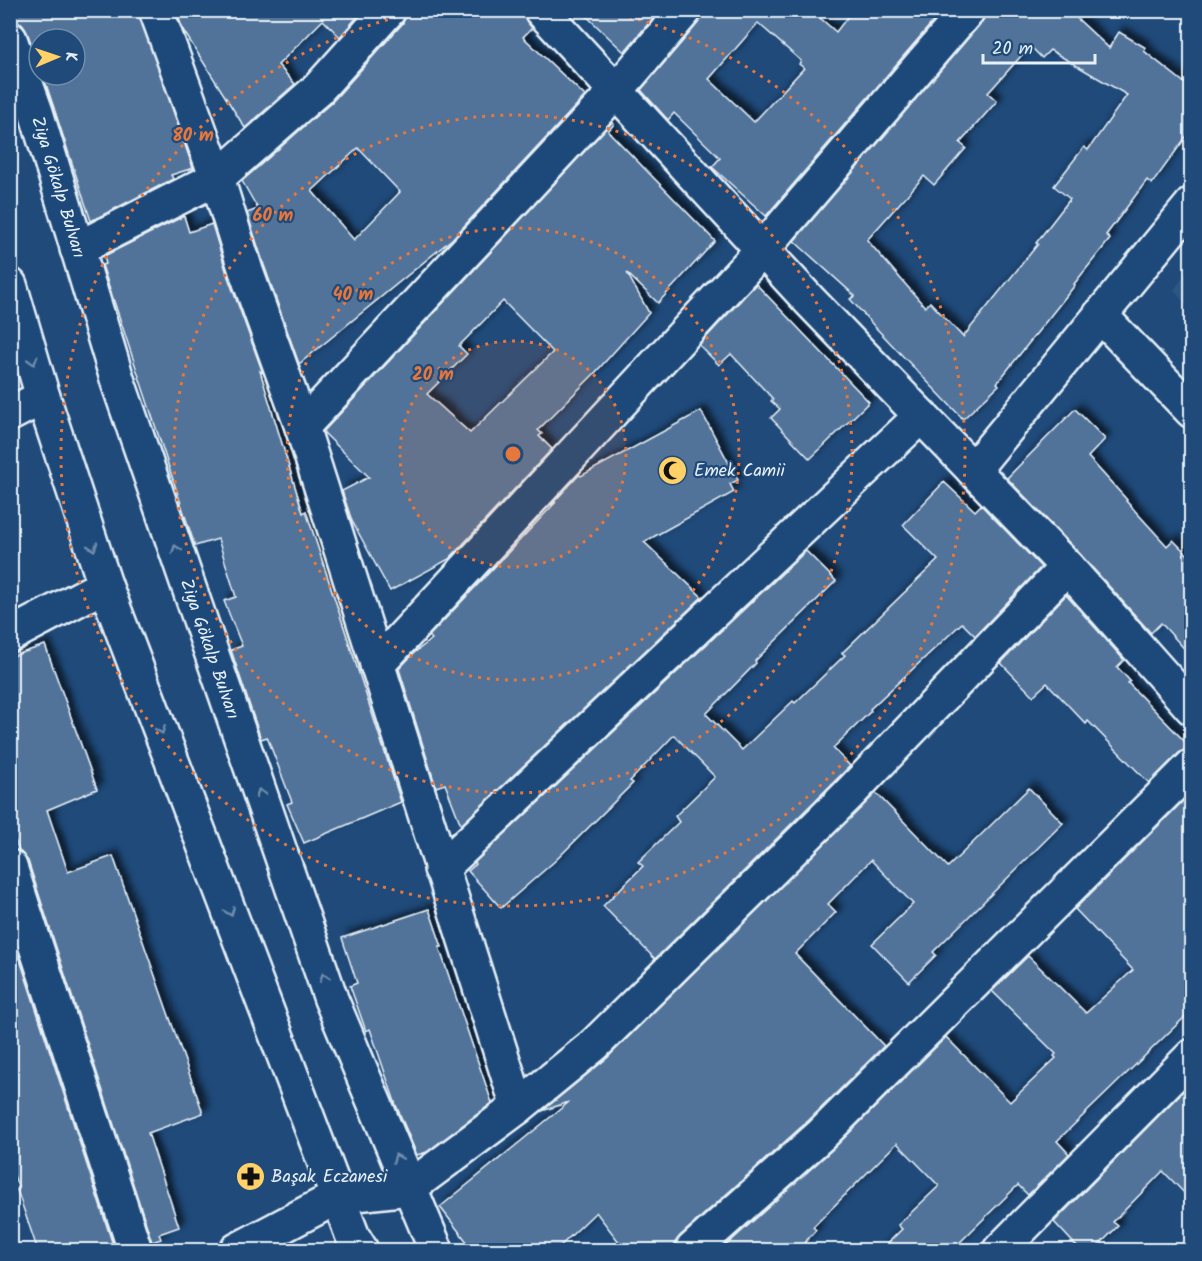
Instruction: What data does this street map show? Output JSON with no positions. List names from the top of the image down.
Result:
{
  "streets": {
    "street": ["Ziya Gökalp Bulvarı"]
  },
  "places": {
    "mosque": ["Emek Camii"],
    "pharmacy": ["Başak Eczanesi"]
  },
  "scale_bar": "20 m",
  "north": "right",
  "rings": [
    "80 m",
    "60 m",
    "40 m",
    "20 m"
  ]
}
